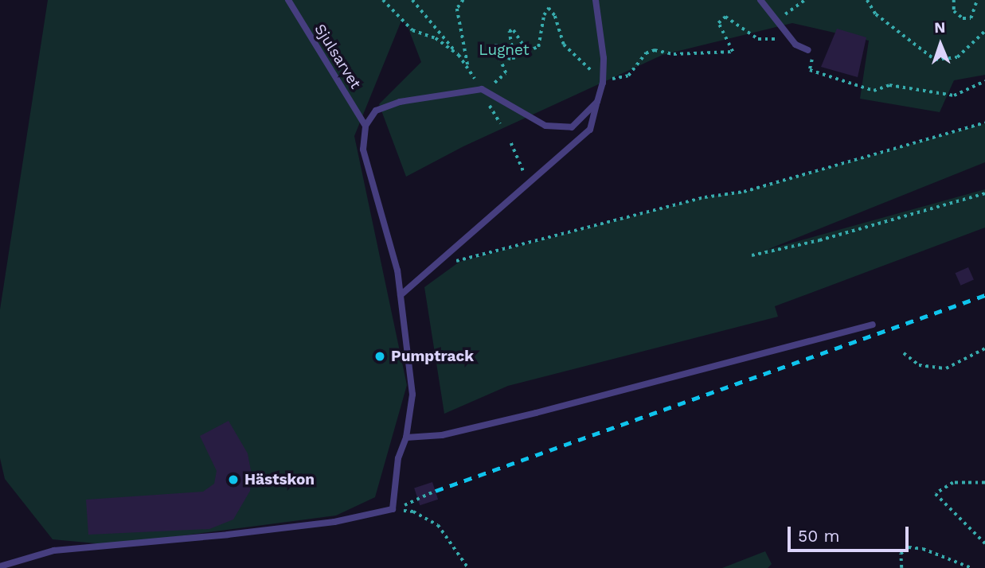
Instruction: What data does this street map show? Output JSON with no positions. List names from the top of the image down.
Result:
{
  "streets": {
    "lane": ["Sjulsarvet"]
  },
  "parks": ["Lugnet"],
  "places": ["Pumptrack", "Hästskon"],
  "scale_bar": "50 m",
  "north": "top"
}
